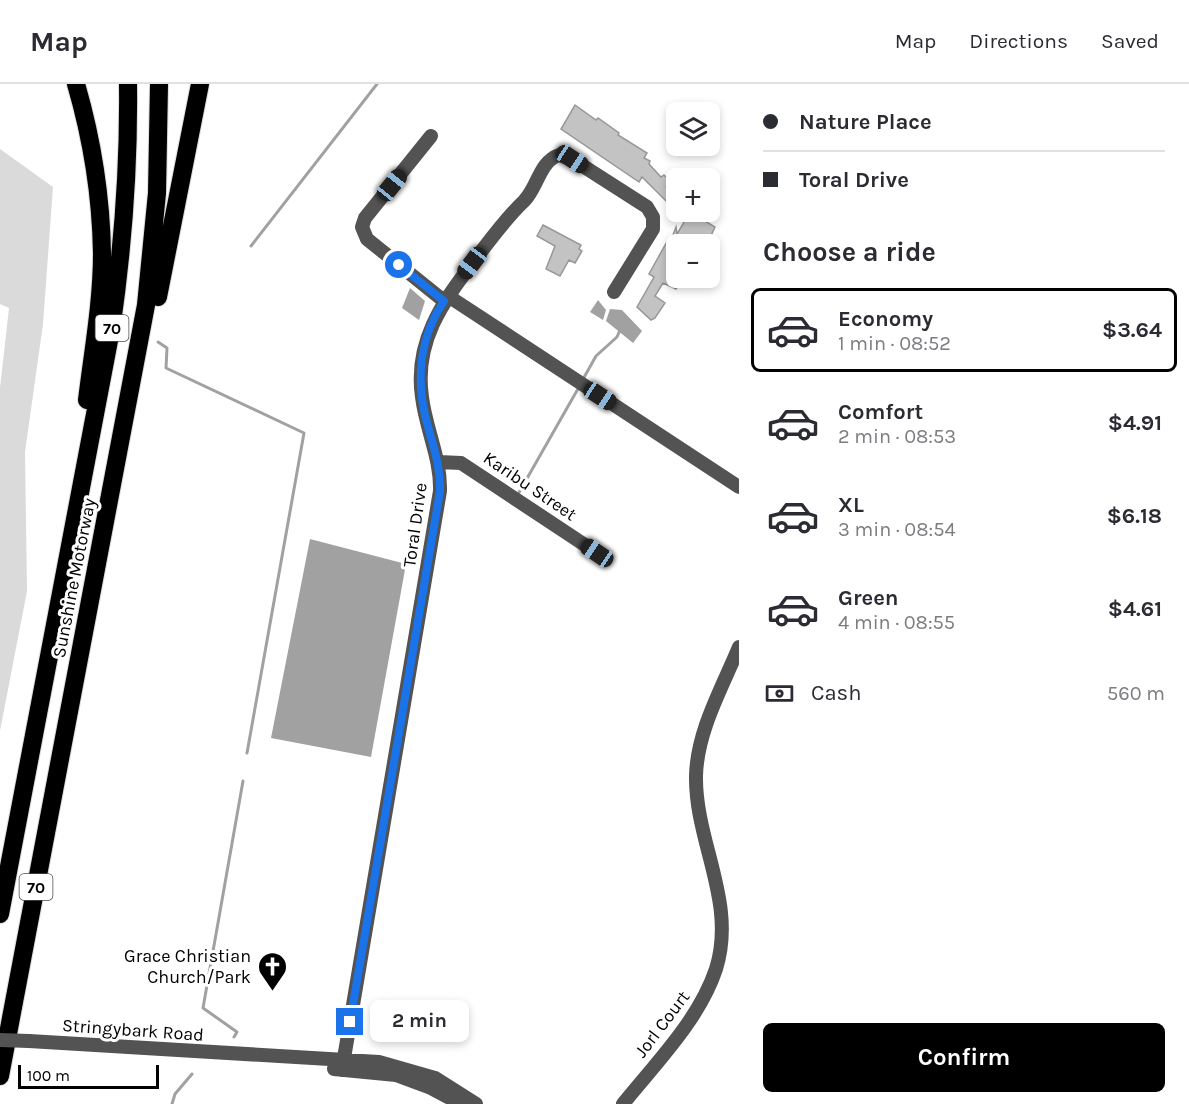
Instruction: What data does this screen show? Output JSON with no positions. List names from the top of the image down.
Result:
{
  "streets": {
    "highway": ["70", "Sunshine Motorway"],
    "street": [
      "Karibu Street",
      "Toral Drive",
      "Jorl Court",
      "Stringybark Road"
    ]
  },
  "crossings": [
    ["Karibu Street", "Toral Drive"],
    ["Toral Drive", "Stringybark Road"]
  ],
  "places": {
    "church": ["Grace Christian Church/Park"]
  },
  "scale_bar": "100 m",
  "page": {
    "header": "Map",
    "nav": ["Map", "Directions", "Saved"],
    "banner": ["Nature Place", "Toral Drive"],
    "map_buttons": ["+", "−"],
    "heading": "Choose a ride",
    "list": [
      {
        "name": "Economy",
        "note": "1 min · 08:52",
        "value": "$3.64"
      },
      {
        "name": "Comfort",
        "note": "2 min · 08:53",
        "value": "$4.91"
      },
      {
        "name": "XL",
        "note": "3 min · 08:54",
        "value": "$6.18"
      },
      {
        "name": "Green",
        "note": "4 min · 08:55",
        "value": "$4.61"
      }
    ],
    "pay": ["Cash", "560 m"],
    "bubble": "2 min",
    "buttons": "Confirm",
    "scale": "100 m"
  }
}
